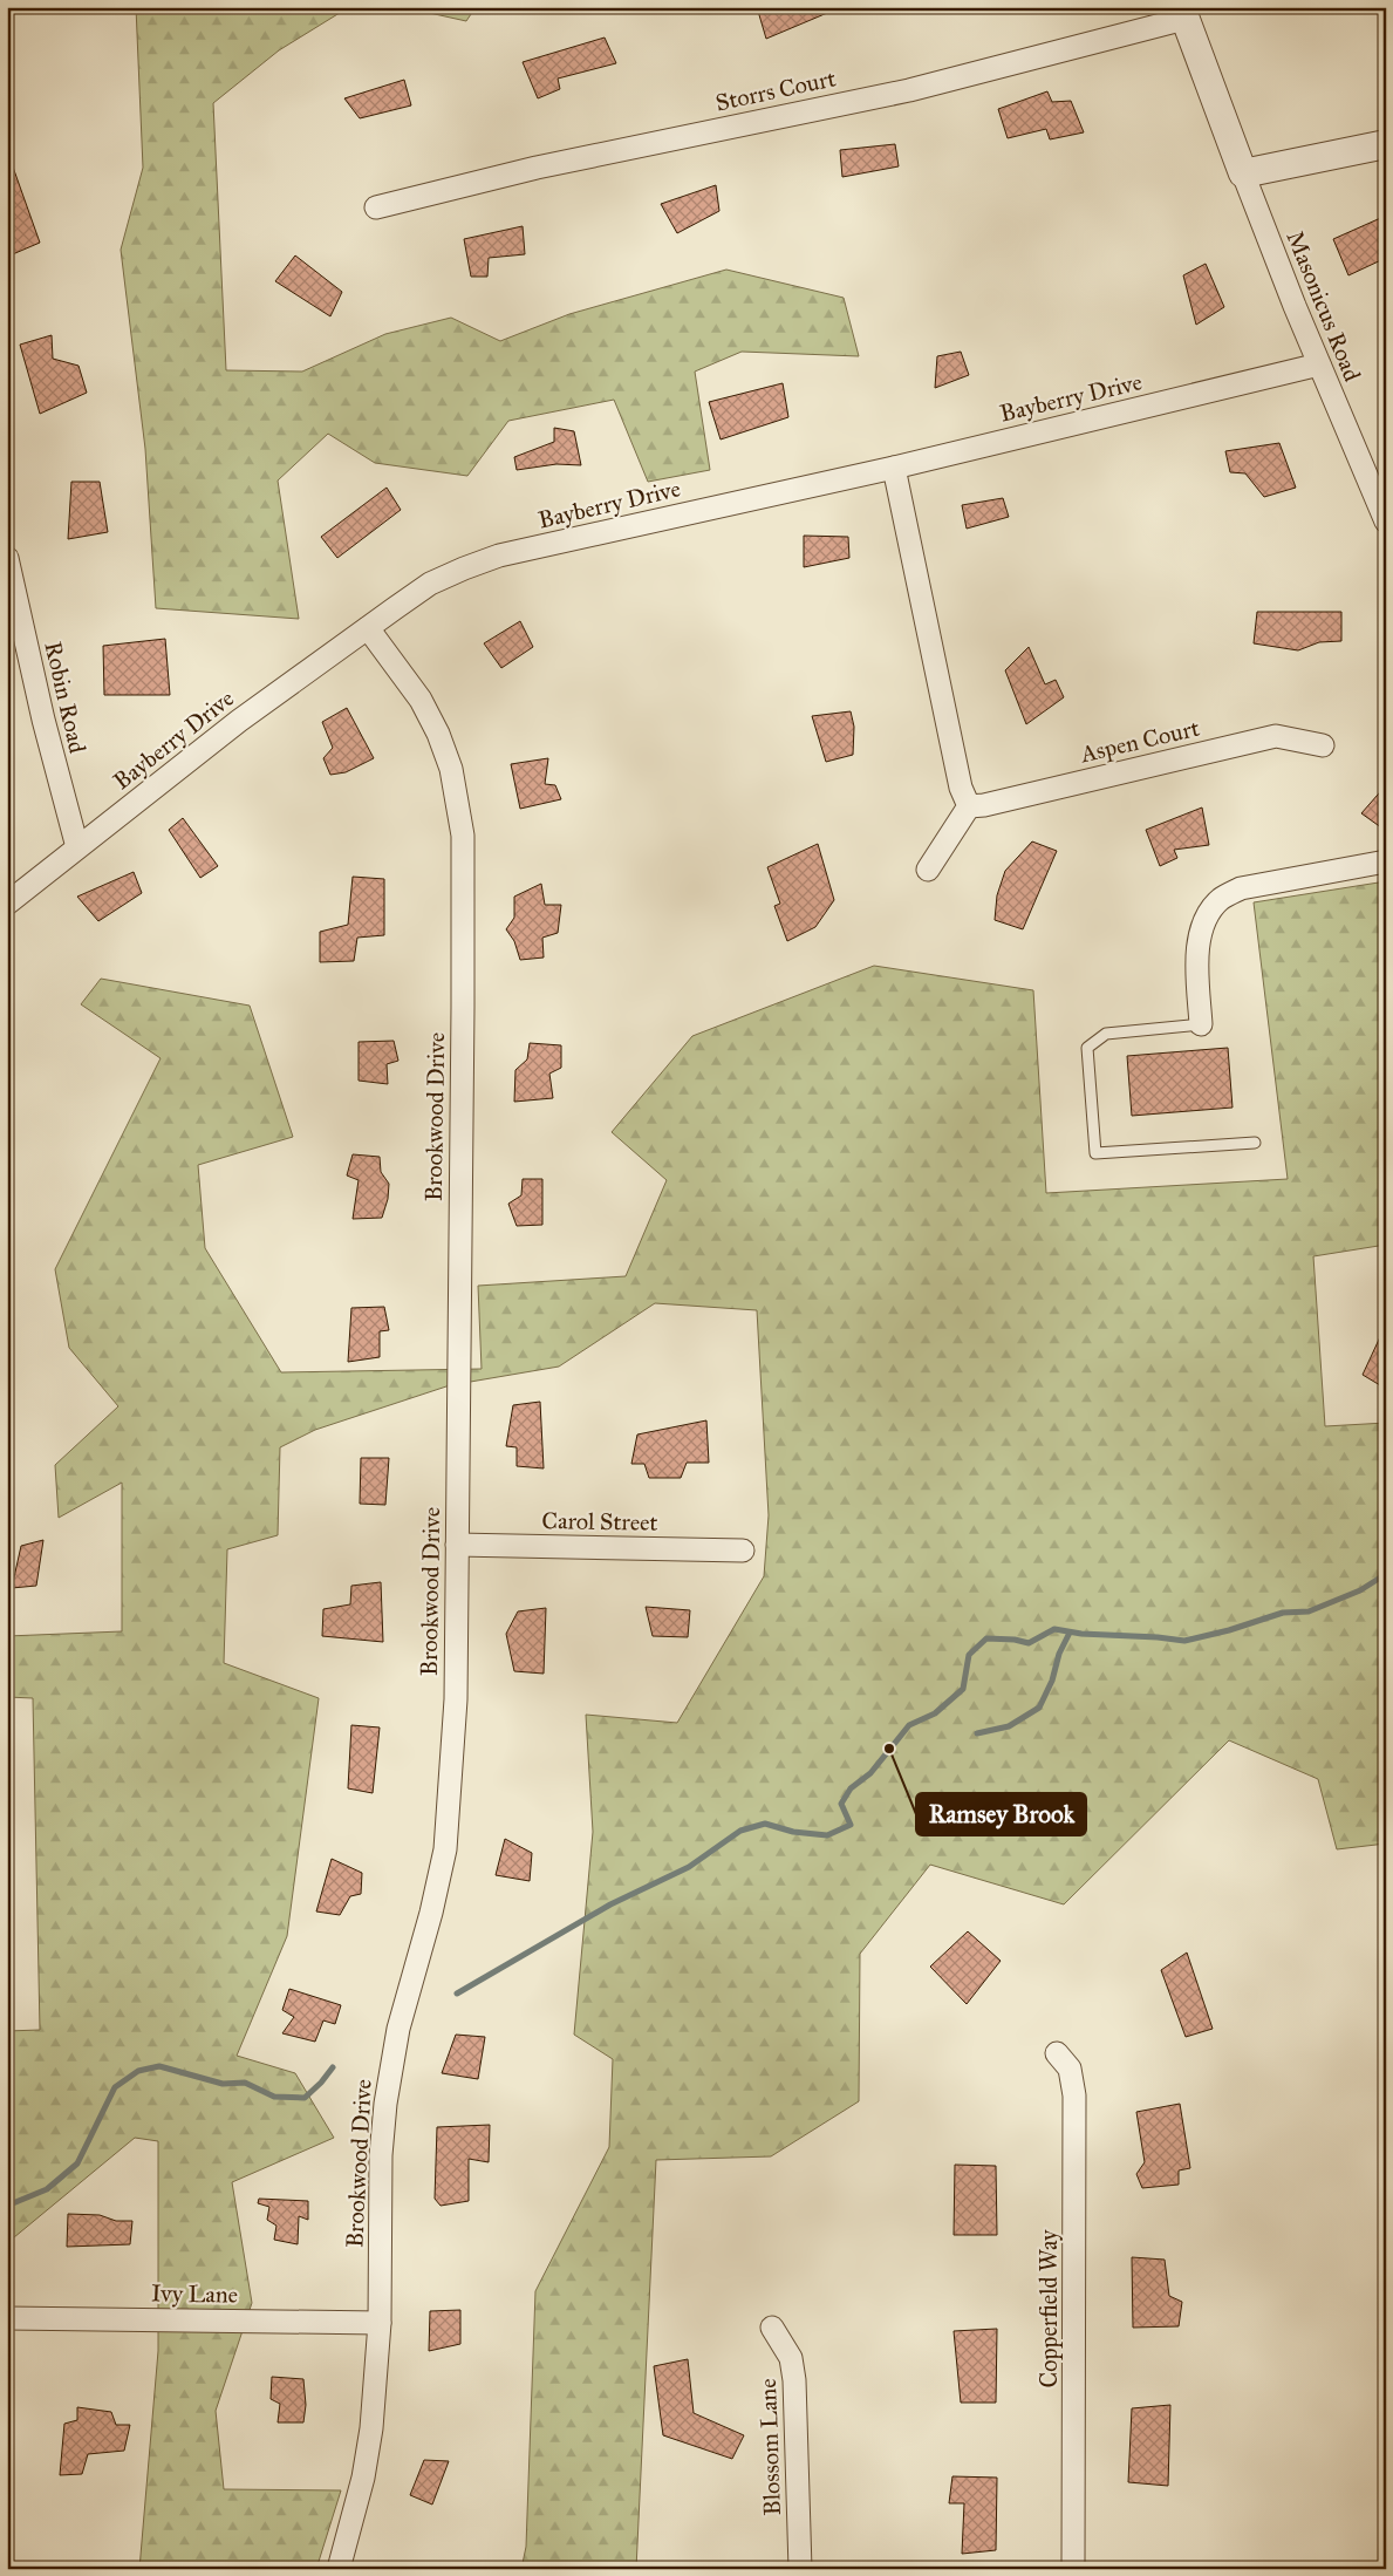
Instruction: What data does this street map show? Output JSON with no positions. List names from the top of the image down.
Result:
{
  "streets": {
    "street": [
      "Storrs Court",
      "Masonicus Road",
      "Bayberry Drive",
      "Robin Road",
      "Aspen Court",
      "Brookwood Drive",
      "Carol Street",
      "Ivy Lane",
      "Copperfield Way",
      "Blossom Lane"
    ]
  },
  "crossings": [
    ["Masonicus Road", "Bayberry Drive"],
    ["Bayberry Drive", "Robin Road"],
    ["Bayberry Drive", "Brookwood Drive"],
    ["Brookwood Drive", "Carol Street"],
    ["Brookwood Drive", "Ivy Lane"]
  ],
  "places": ["Ramsey Brook"]
}
